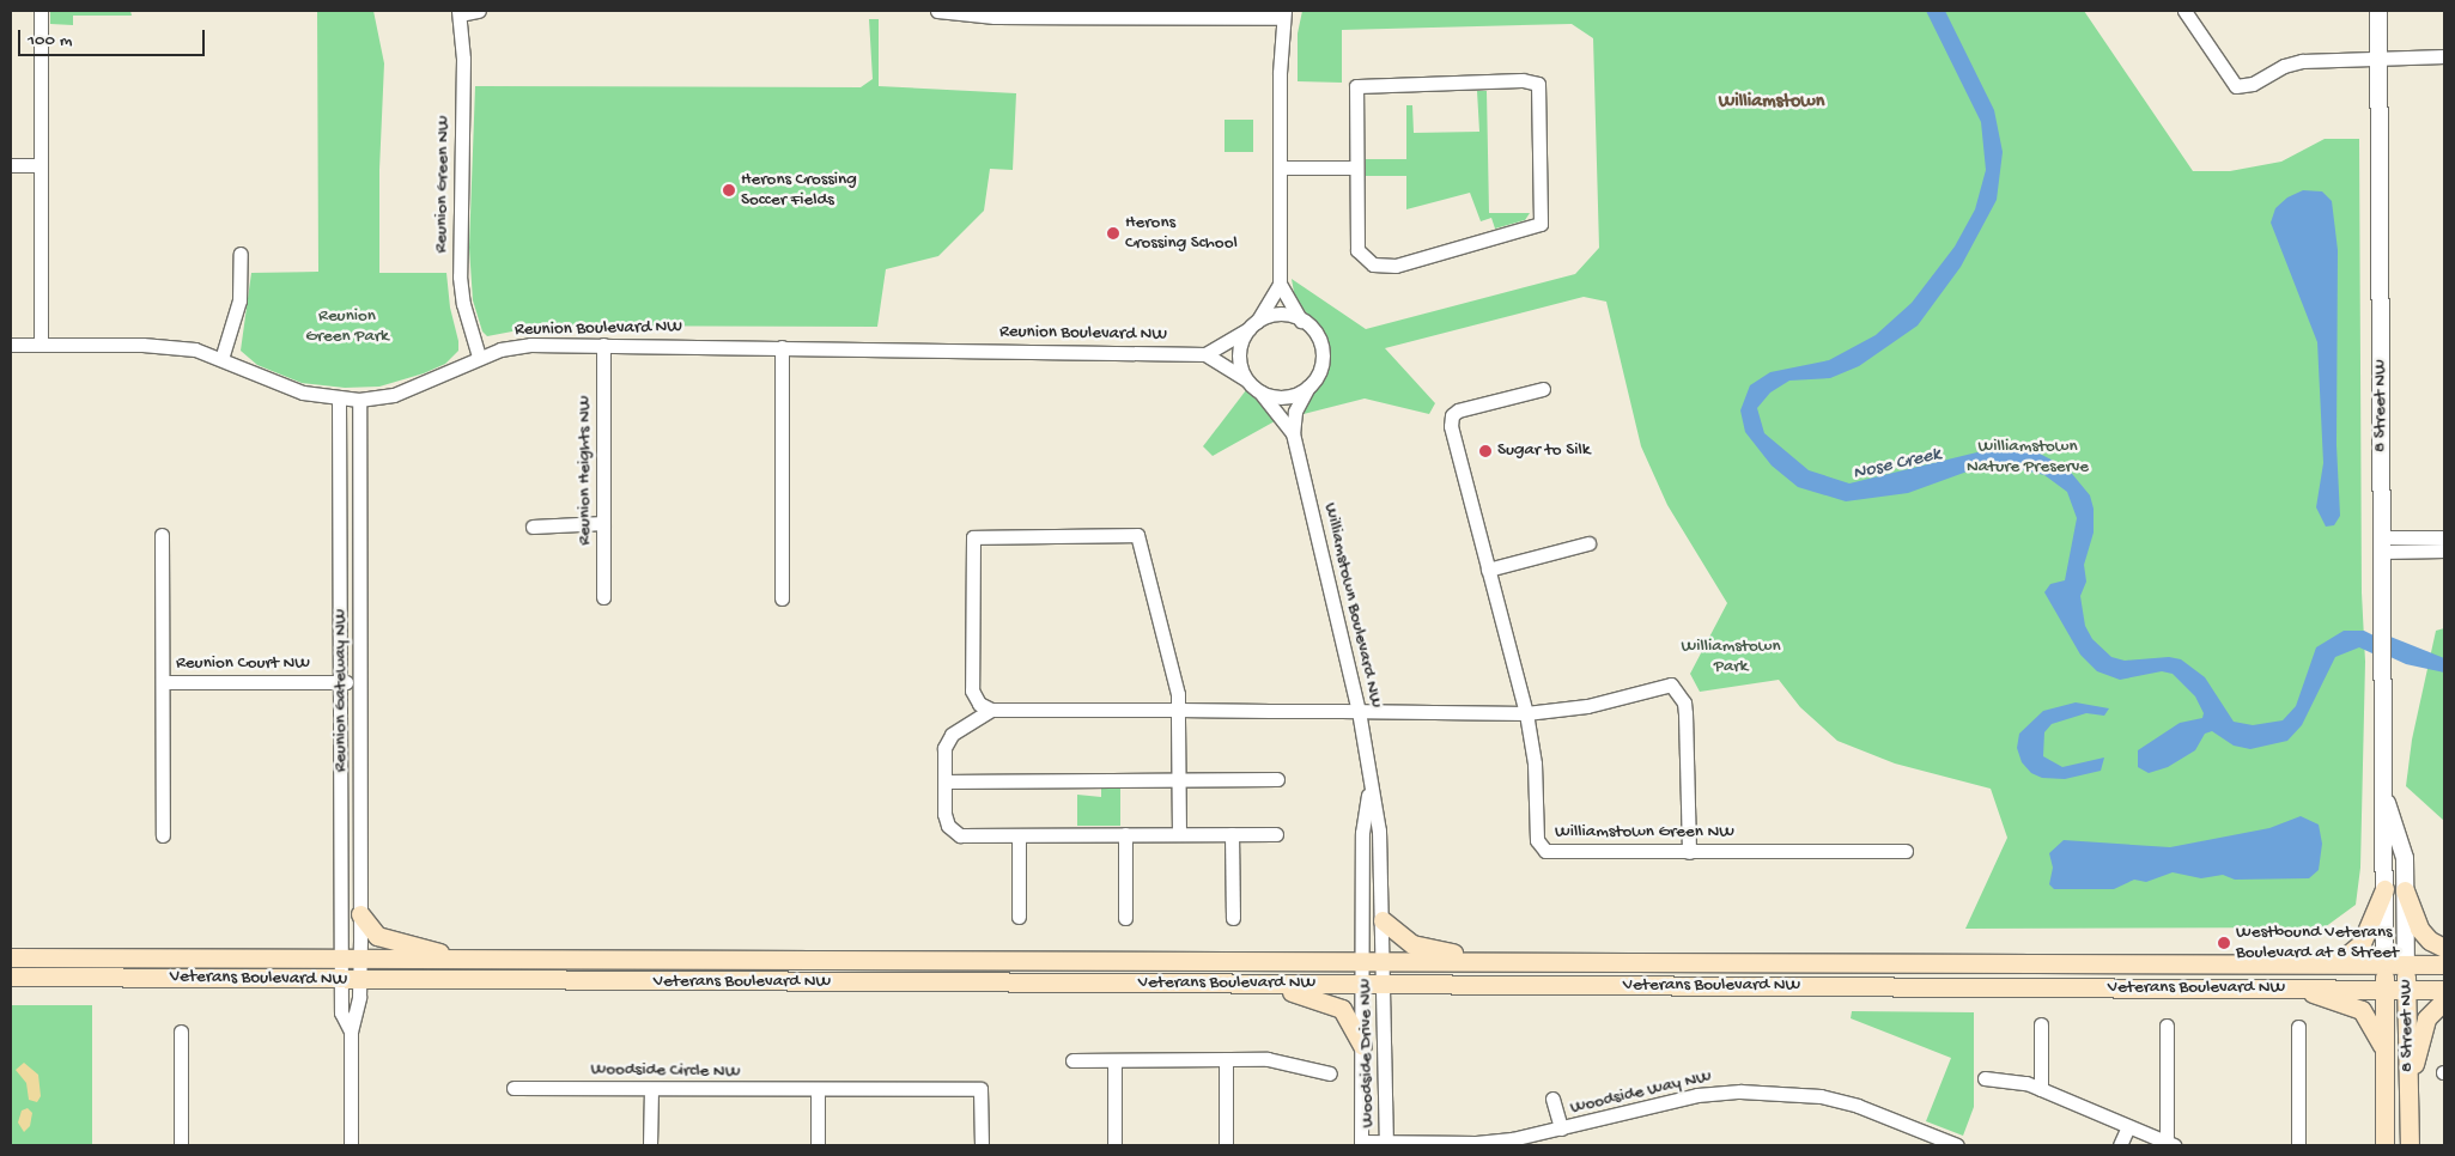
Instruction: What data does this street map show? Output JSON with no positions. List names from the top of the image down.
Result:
{
  "streets": {
    "main road": ["8 Street NW", "Veterans Boulevard NW"],
    "street": [
      "Reunion Green NW",
      "Reunion Boulevard NW",
      "Reunion Heights NW",
      "Williamstown Boulevard NW",
      "Reunion Court NW",
      "Reunion Gateway NW",
      "Williamstown Green NW",
      "Woodside Drive NW",
      "Woodside Circle NW",
      "Woodside Way NW"
    ]
  },
  "crossings": [
    ["Reunion Green NW", "Reunion Boulevard NW"],
    ["Reunion Boulevard NW", "Reunion Heights NW"],
    ["Reunion Boulevard NW", "Reunion Gateway NW"],
    ["8 Street NW", "Veterans Boulevard NW"],
    ["Williamstown Boulevard NW", "Veterans Boulevard NW"],
    ["Williamstown Boulevard NW", "Woodside Drive NW"],
    ["Reunion Court NW", "Reunion Gateway NW"],
    ["Reunion Gateway NW", "Veterans Boulevard NW"],
    ["Veterans Boulevard NW", "Woodside Drive NW"],
    ["Woodside Drive NW", "Woodside Way NW"]
  ],
  "districts": ["Williamstown"],
  "water": ["Nose Creek"],
  "parks": ["Reunion Green Park", "Williamstown Nature Preserve", "Williamstown Park"],
  "places": [
    "Herons Crossing Soccer Fields",
    "Herons Crossing School",
    "Sugar to Silk",
    "Westbound Veterans Boulevard at 8 Street"
  ],
  "scale_bar": "100 m"
}
